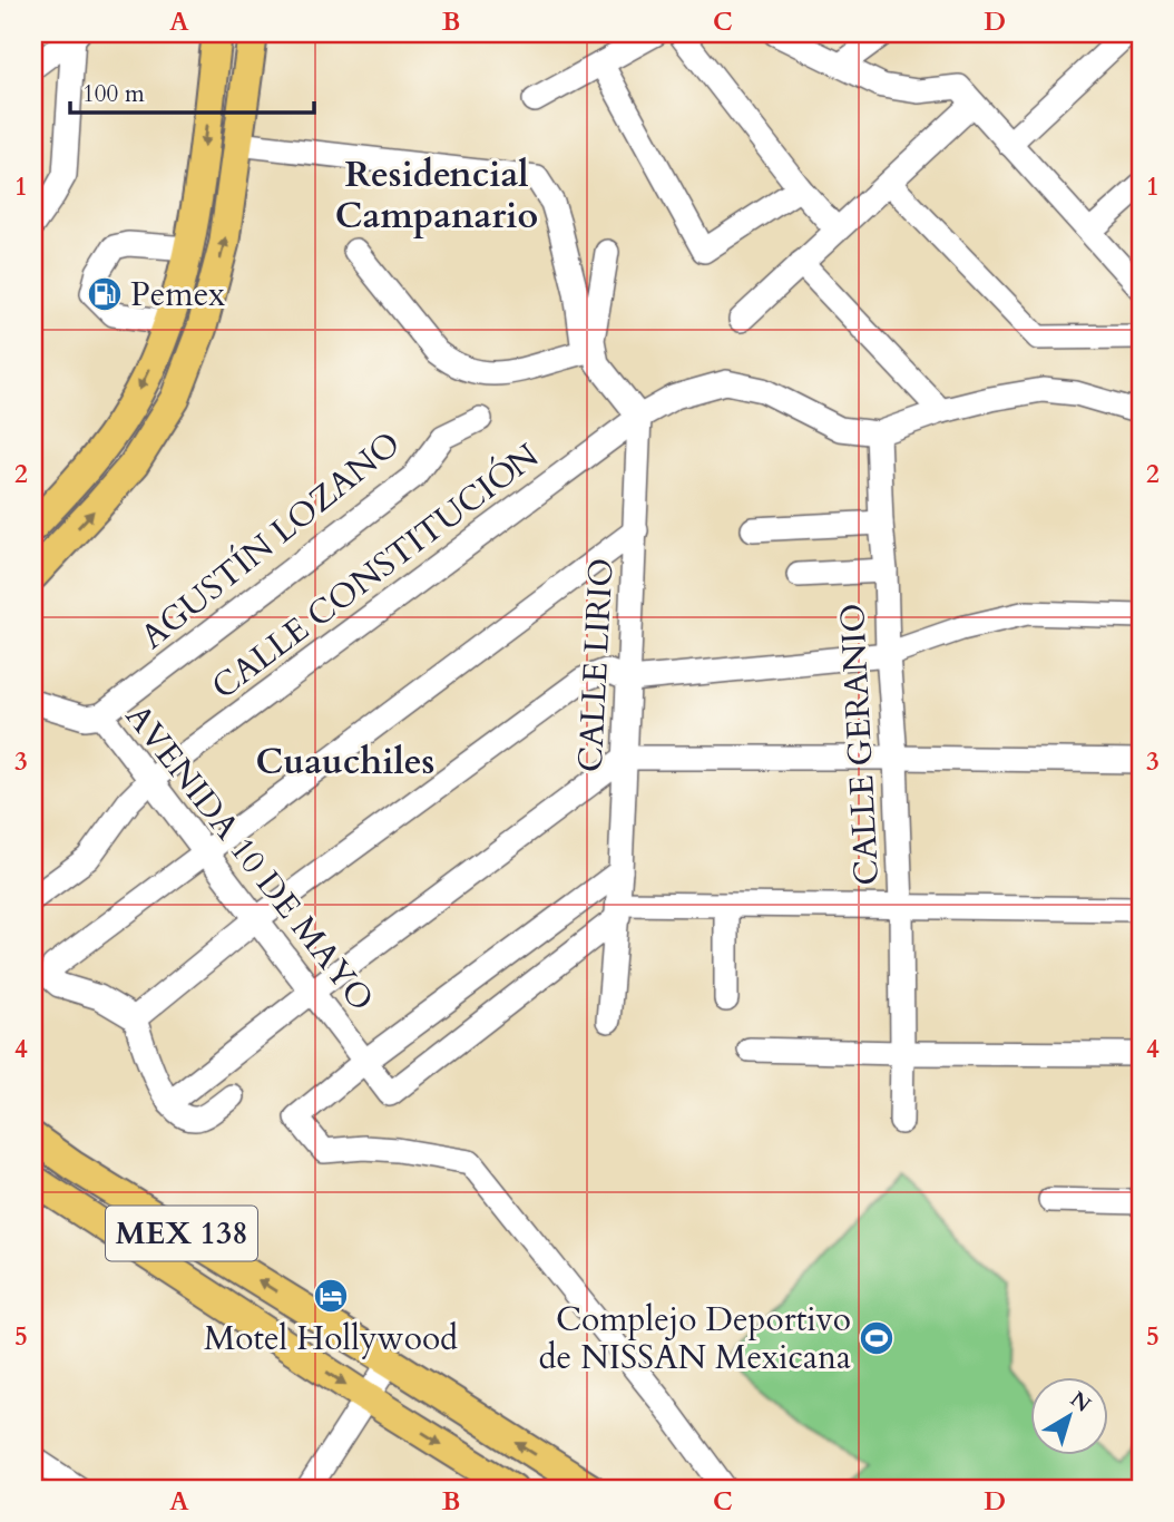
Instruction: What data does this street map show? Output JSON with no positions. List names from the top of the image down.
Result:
{
  "streets": {
    "main road": ["MEX 138"],
    "street": [
      "AGUSTÍN LOZANO",
      "CALLE CONSTITUCIÓN",
      "CALLE LIRIO",
      "CALLE GERANIO",
      "AVENIDA 10 DE MAYO"
    ]
  },
  "crossings": [
    ["AGUSTÍN LOZANO", "AVENIDA 10 DE MAYO"],
    ["CALLE CONSTITUCIÓN", "CALLE LIRIO"],
    ["CALLE CONSTITUCIÓN", "CALLE GERANIO"],
    ["CALLE CONSTITUCIÓN", "AVENIDA 10 DE MAYO"],
    ["CALLE LIRIO", "AVENIDA 10 DE MAYO"]
  ],
  "districts": ["Residencial Campanario", "Cuauchiles"],
  "places": {
    "fuel station": ["Pemex"],
    "hotel": ["Motel Hollywood"],
    "sports": ["Complejo Deportivo de NISSAN Mexicana"]
  },
  "scale_bar": "100 m",
  "north": "top right",
  "grid": {
    "columns": [
      "A",
      "B",
      "C",
      "D"
    ],
    "rows": [
      "1",
      "2",
      "3",
      "4",
      "5"
    ]
  }
}
